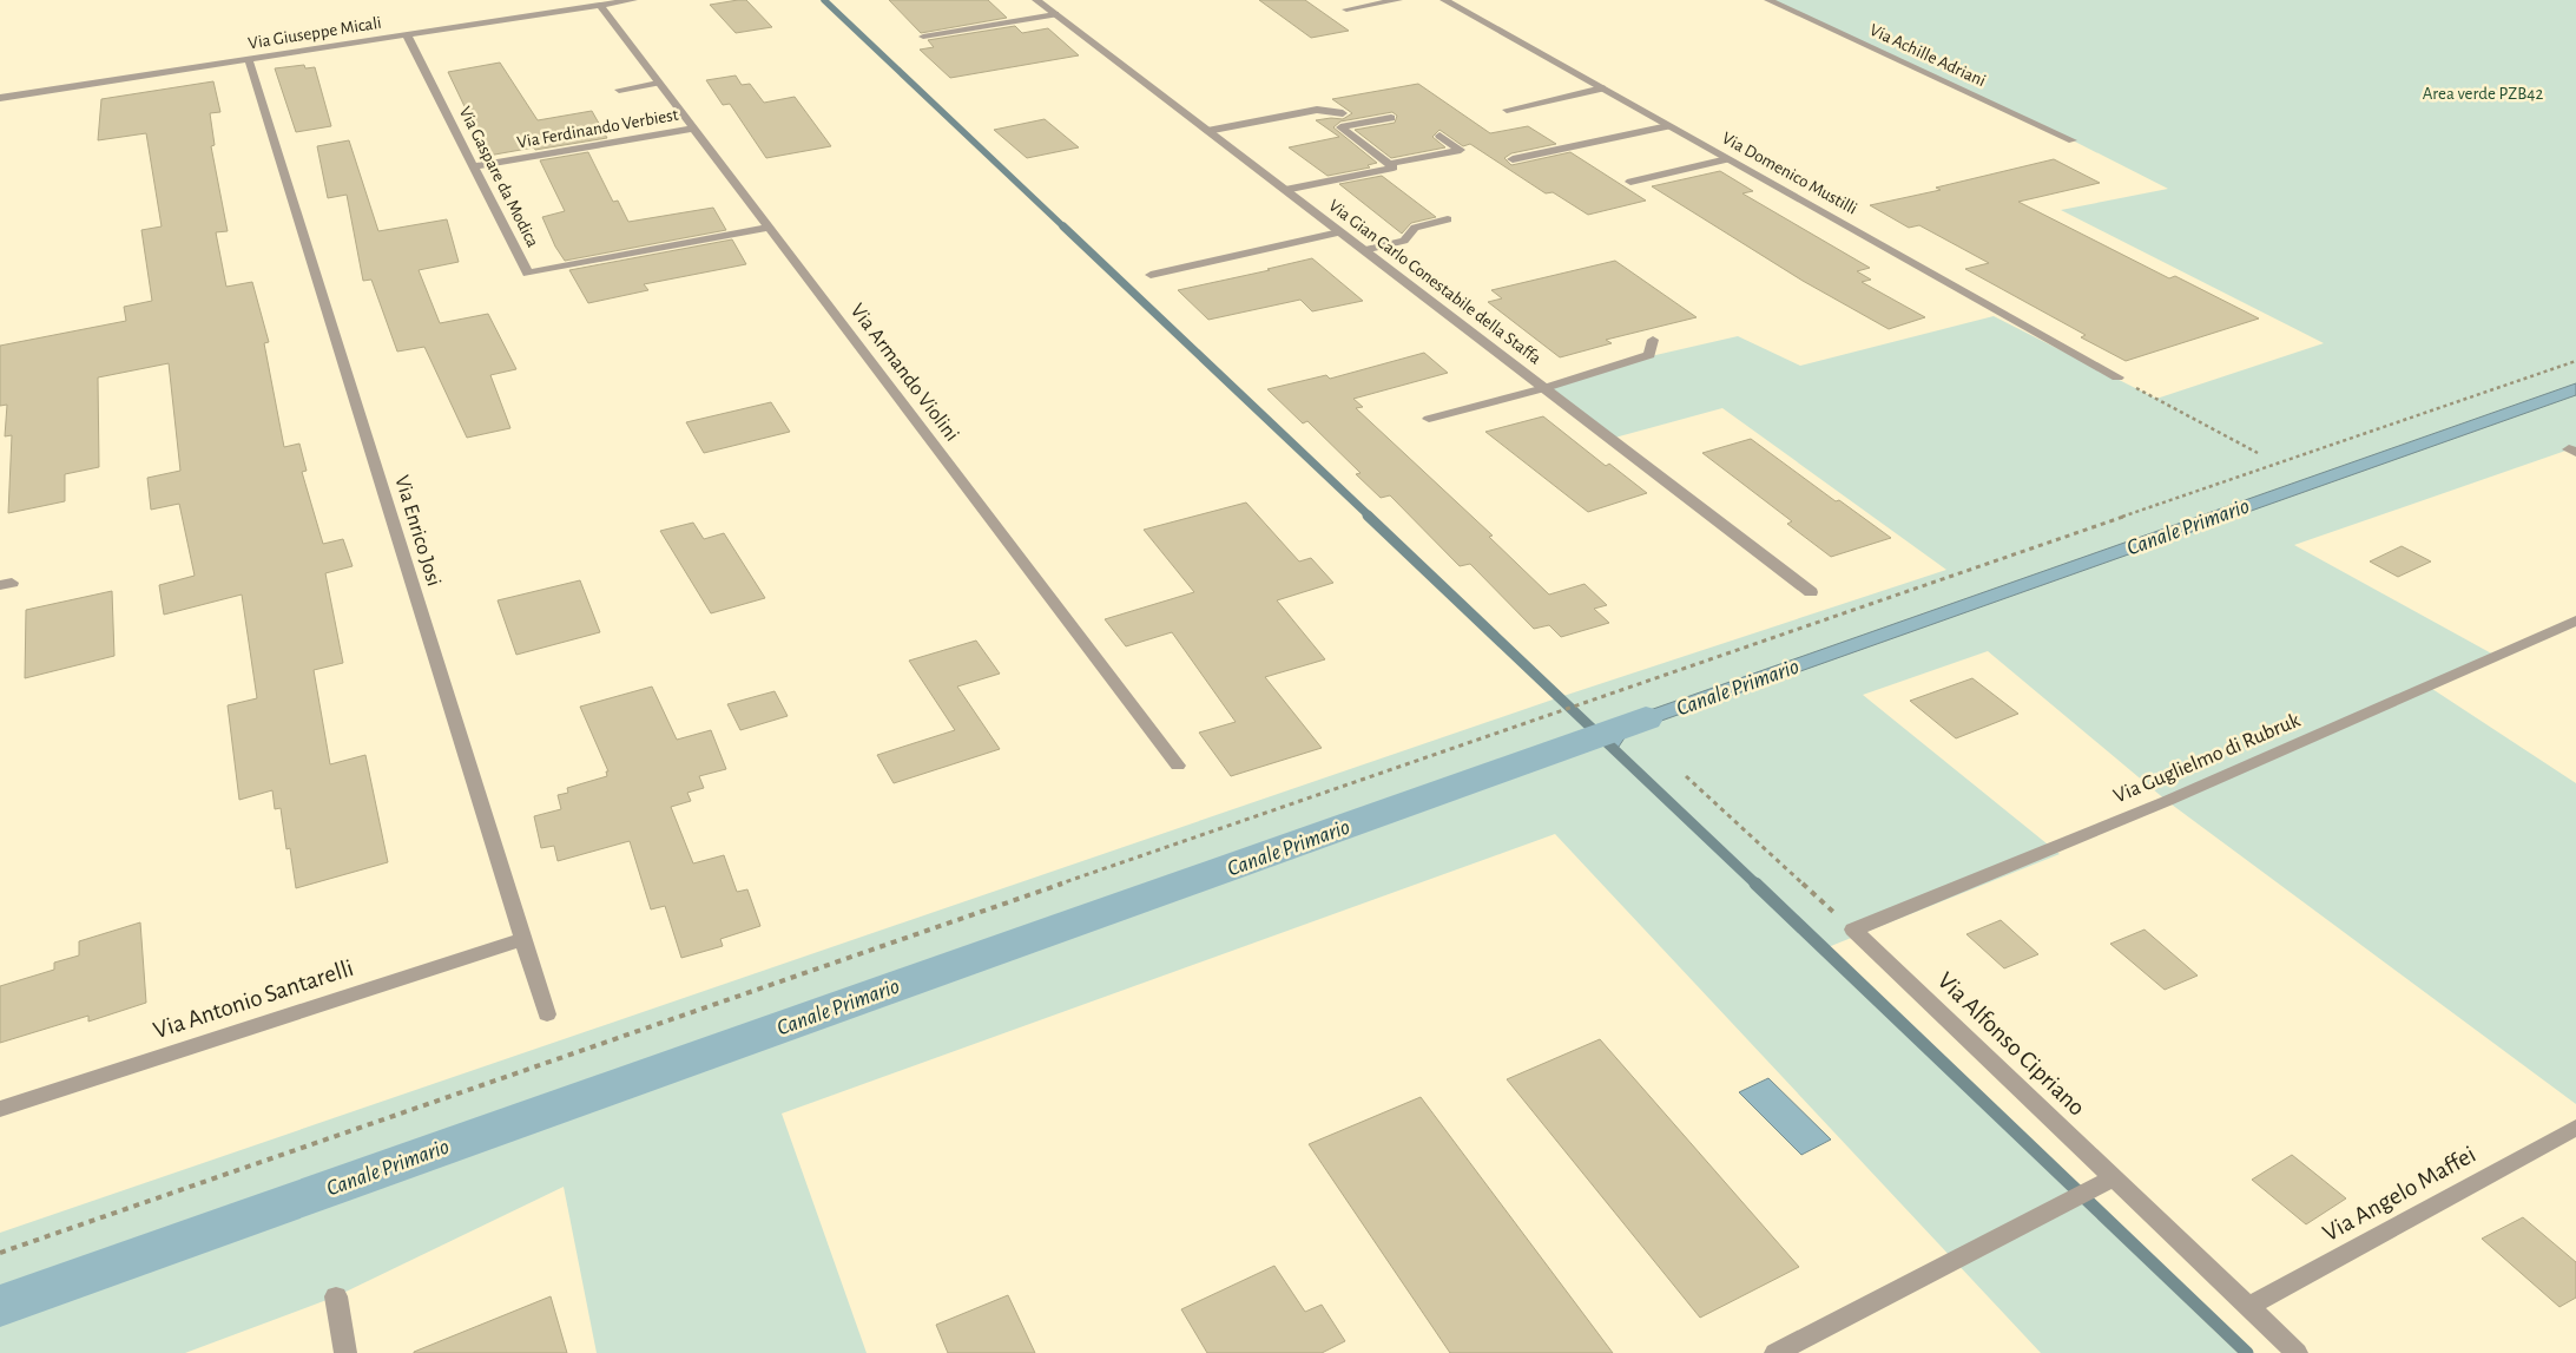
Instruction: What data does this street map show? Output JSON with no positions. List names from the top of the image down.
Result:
{
  "streets": {
    "street": [
      "Via Giuseppe Micali",
      "Via Achille Adriani",
      "Via Ferdinando Verbiest",
      "Via Domenico Mustilli",
      "Via Gaspare da Modica",
      "Via Gian Carlo Conestabile della Staffa",
      "Via Armando Violini",
      "Via Enrico Josi",
      "Via Guglielmo di Rubruk",
      "Via Antonio Santarelli",
      "Via Alfonso Cipriano",
      "Via Angelo Maffei"
    ]
  },
  "crossings": [
    ["Via Giuseppe Micali", "Via Gaspare da Modica"],
    ["Via Giuseppe Micali", "Via Armando Violini"],
    ["Via Giuseppe Micali", "Via Enrico Josi"],
    ["Via Ferdinando Verbiest", "Via Gaspare da Modica"],
    ["Via Ferdinando Verbiest", "Via Armando Violini"],
    ["Via Gaspare da Modica", "Via Armando Violini"],
    ["Via Enrico Josi", "Via Antonio Santarelli"],
    ["Via Guglielmo di Rubruk", "Via Alfonso Cipriano"],
    ["Via Alfonso Cipriano", "Via Angelo Maffei"]
  ],
  "water": ["Canale Primario"],
  "parks": ["Area verde PZB42"]
}
